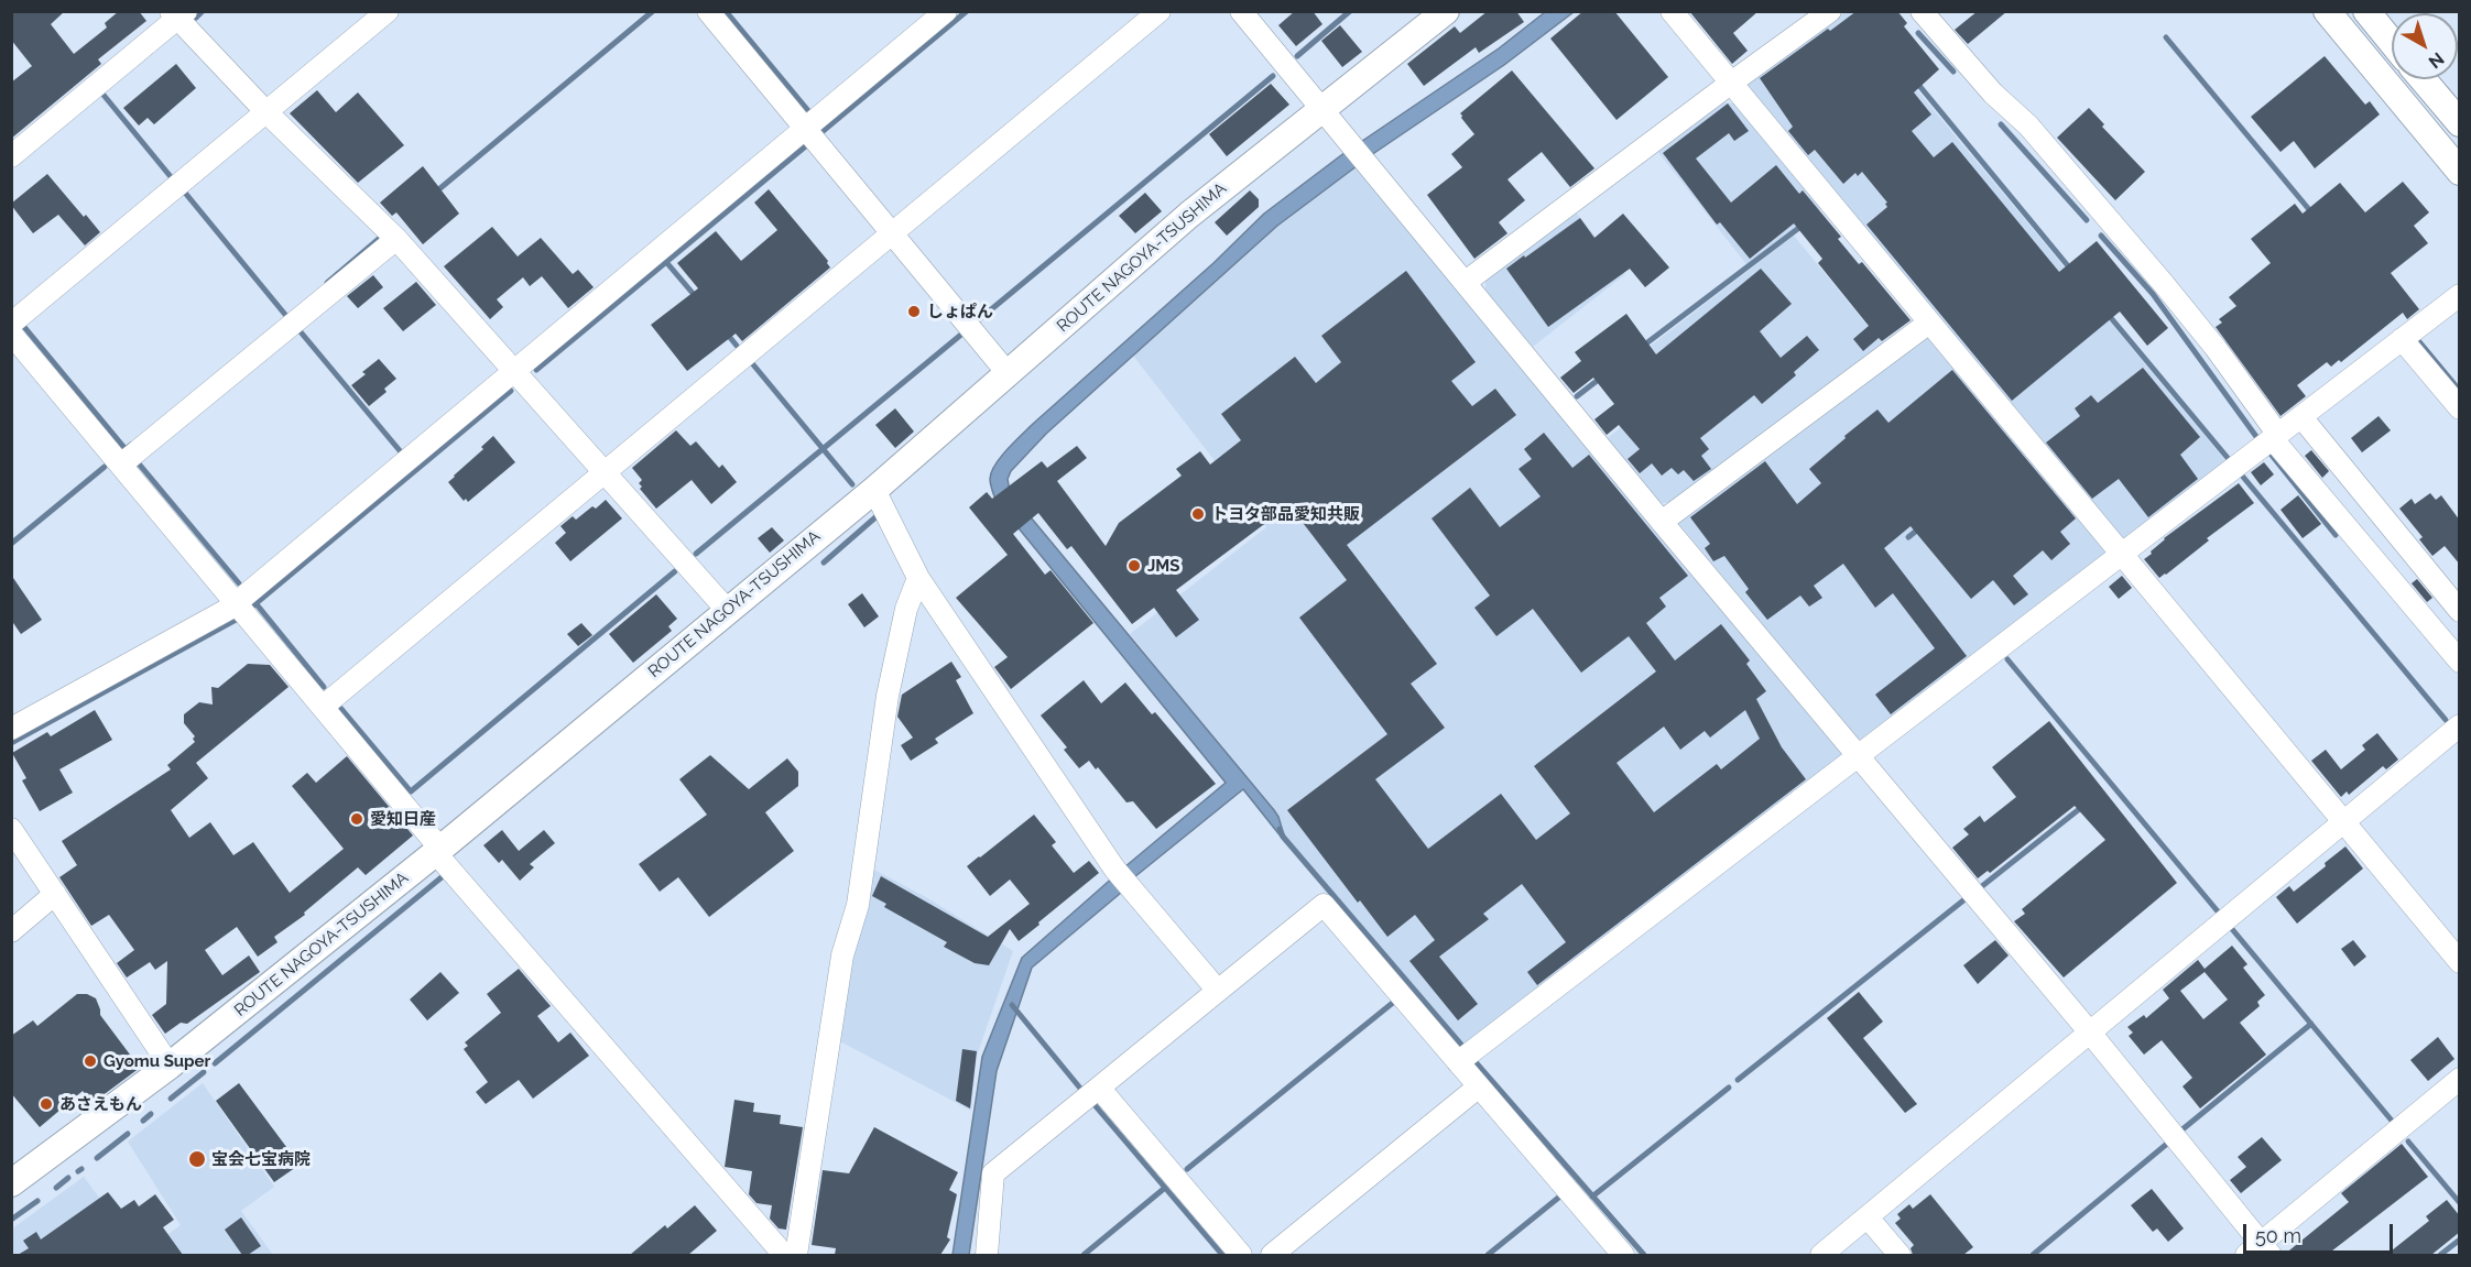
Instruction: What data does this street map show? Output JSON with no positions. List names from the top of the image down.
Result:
{
  "streets": {
    "main road": ["ROUTE NAGOYA-TSUSHIMA"]
  },
  "places": [
    "しょぱん",
    "トヨタ部品愛知共販",
    "JMS",
    "愛知日産",
    "Gyomu Super",
    "あさえもん",
    "宝会七宝病院"
  ],
  "scale_bar": "50 m",
  "north": "bottom right"
}
